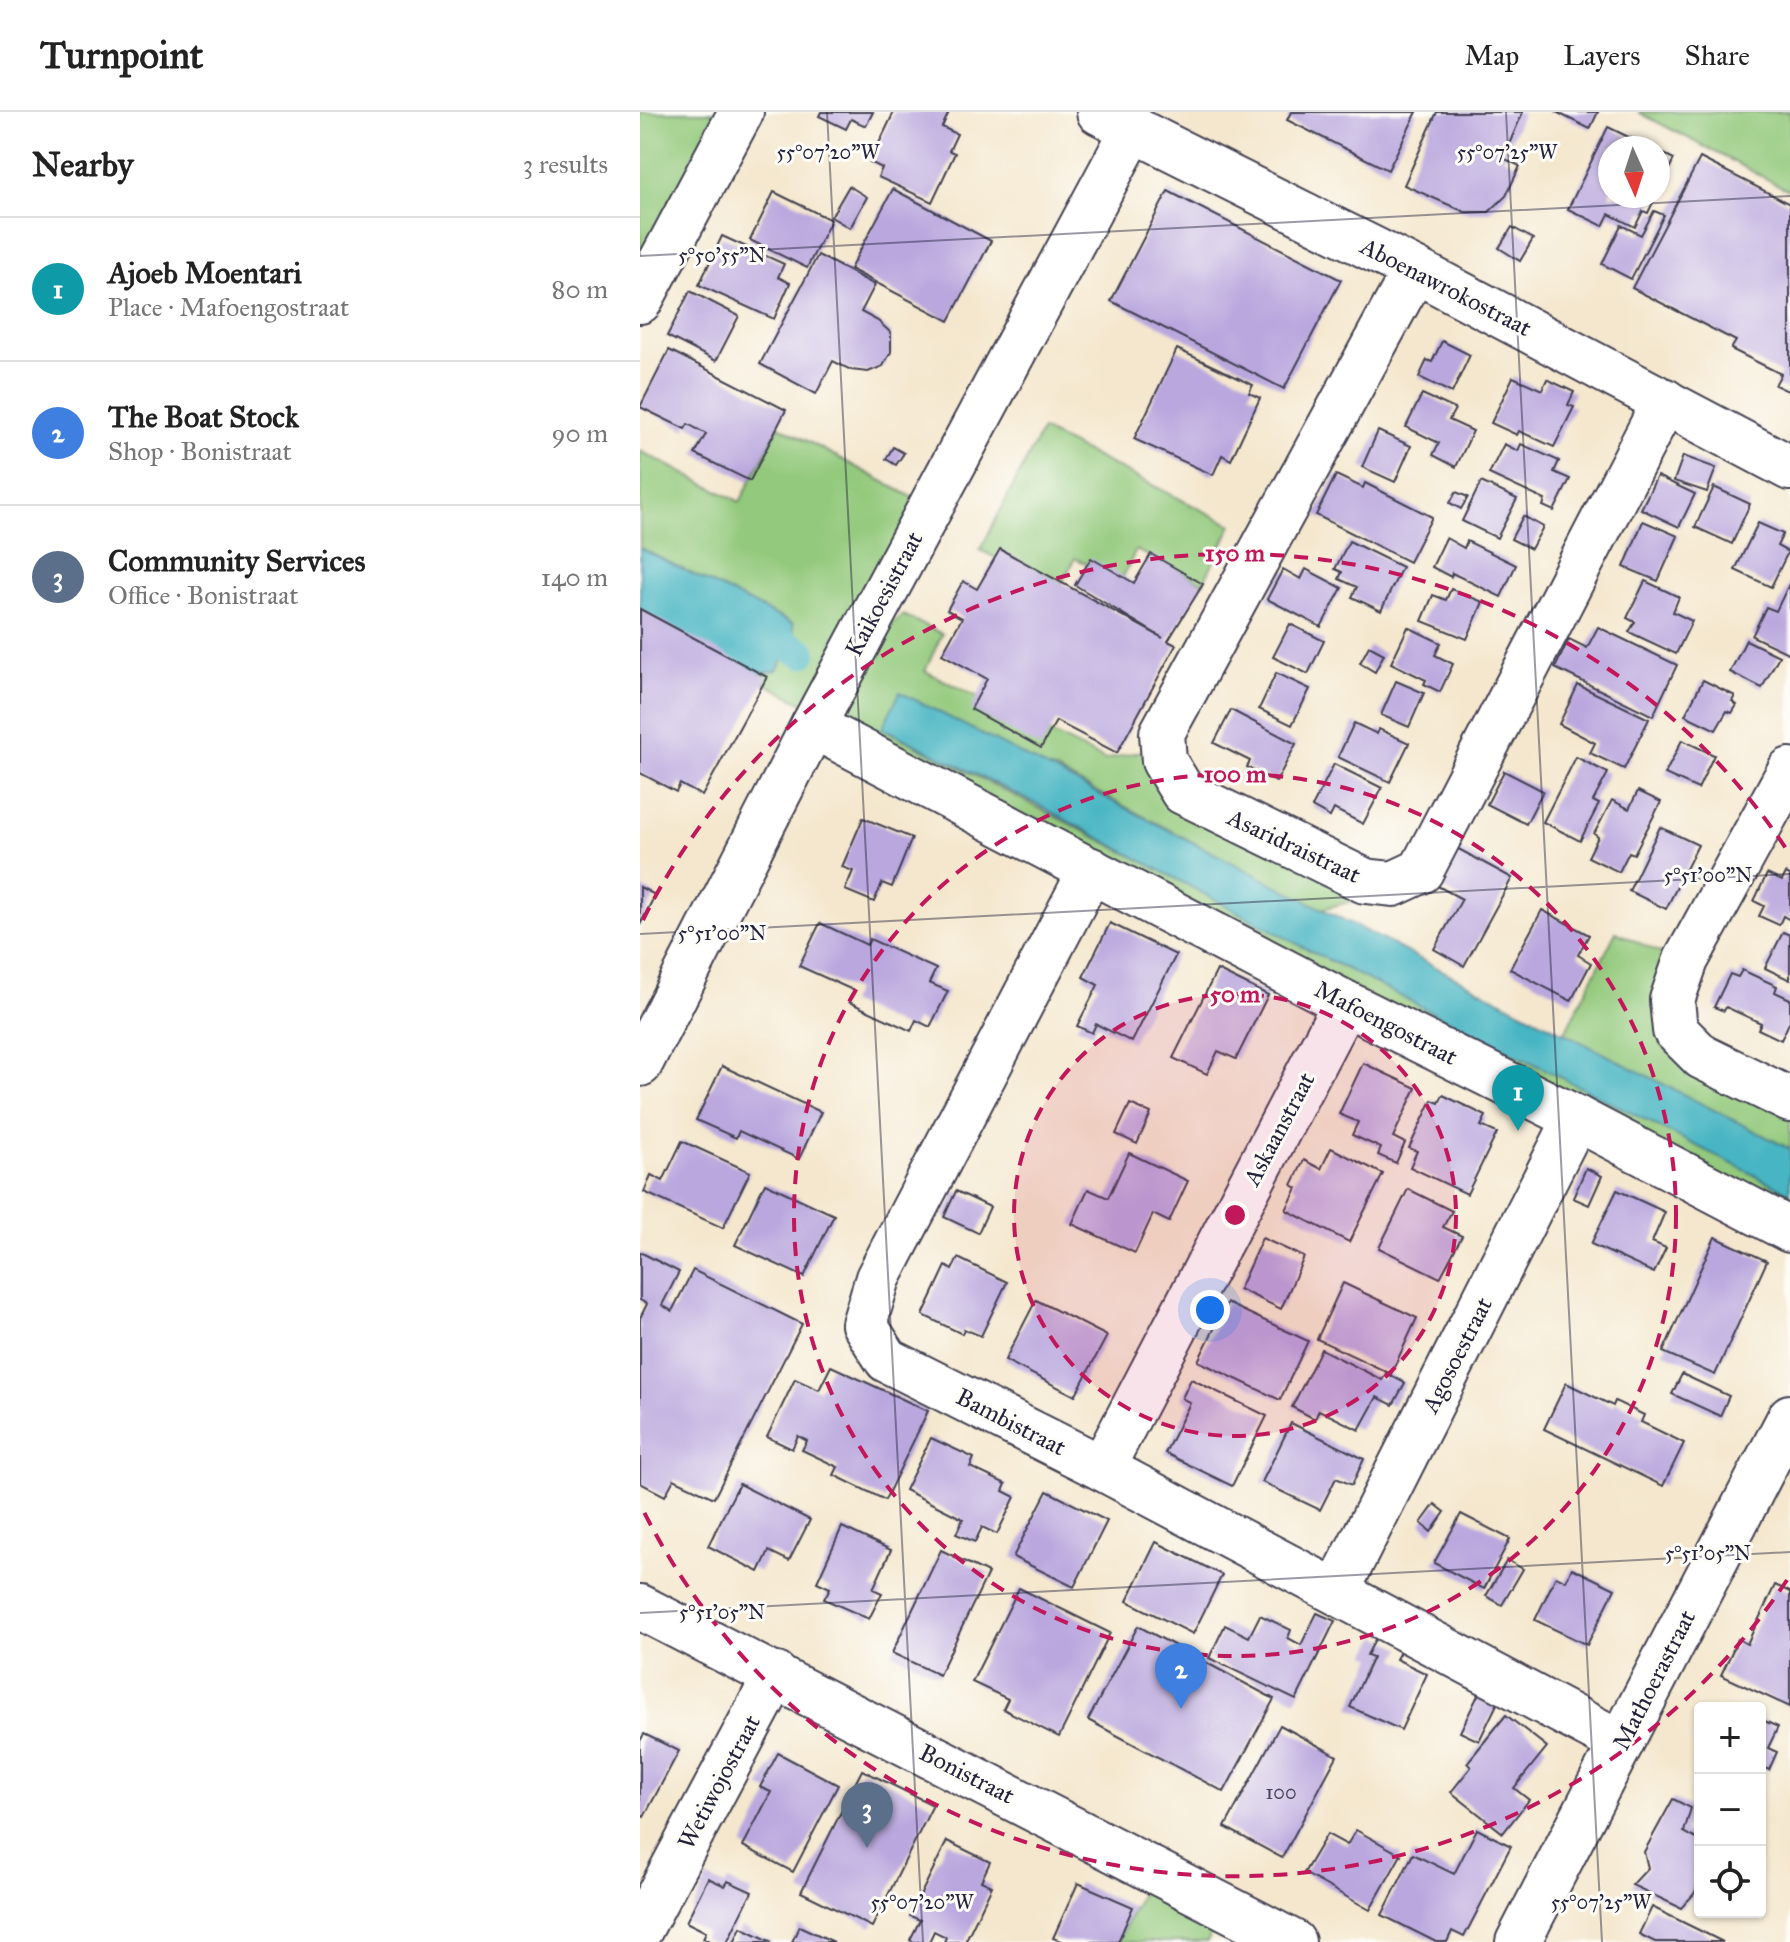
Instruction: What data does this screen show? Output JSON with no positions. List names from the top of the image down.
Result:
{
  "streets": {
    "street": [
      "Aboenawrokostraat",
      "Kaikoesistraat",
      "Asaridraistraat",
      "Mafoengostraat",
      "Askaanstraat",
      "Agosoestraat",
      "Bambistraat",
      "Mathoerastraat",
      "Bonistraat",
      "Wetiwojostraat"
    ]
  },
  "crossings": [
    ["Aboenawrokostraat", "Kaikoesistraat"],
    ["Aboenawrokostraat", "Asaridraistraat"],
    ["Kaikoesistraat", "Mafoengostraat"],
    ["Mafoengostraat", "Askaanstraat"],
    ["Mafoengostraat", "Agosoestraat"],
    ["Mafoengostraat", "Bambistraat"],
    ["Askaanstraat", "Bambistraat"],
    ["Agosoestraat", "Bambistraat"],
    ["Bambistraat", "Mathoerastraat"],
    ["Bonistraat", "Wetiwojostraat"]
  ],
  "house_numbers": ["100"],
  "north": "bottom",
  "page": {
    "header": "Turnpoint",
    "nav": ["Map", "Layers", "Share"],
    "heading": ["Nearby", "3 results"],
    "list": [
      {
        "mark": "1",
        "name": "Ajoeb Moentari",
        "note": "Place · Mafoengostraat",
        "value": "80 m"
      },
      {
        "mark": "2",
        "name": "The Boat Stock",
        "note": "Shop · Bonistraat",
        "value": "90 m"
      },
      {
        "mark": "3",
        "name": "Community Services",
        "note": "Office · Bonistraat",
        "value": "140 m"
      }
    ],
    "pins": ["1", "2", "3"],
    "map_buttons": ["+", "−"]
  },
  "coordinates": [
    "55°07'20\"W",
    "55°07'25\"W",
    "5°50'55\"N",
    "5°51'00\"N",
    "5°51'05\"N"
  ],
  "rings": ["150 m", "100 m", "50 m"]
}
